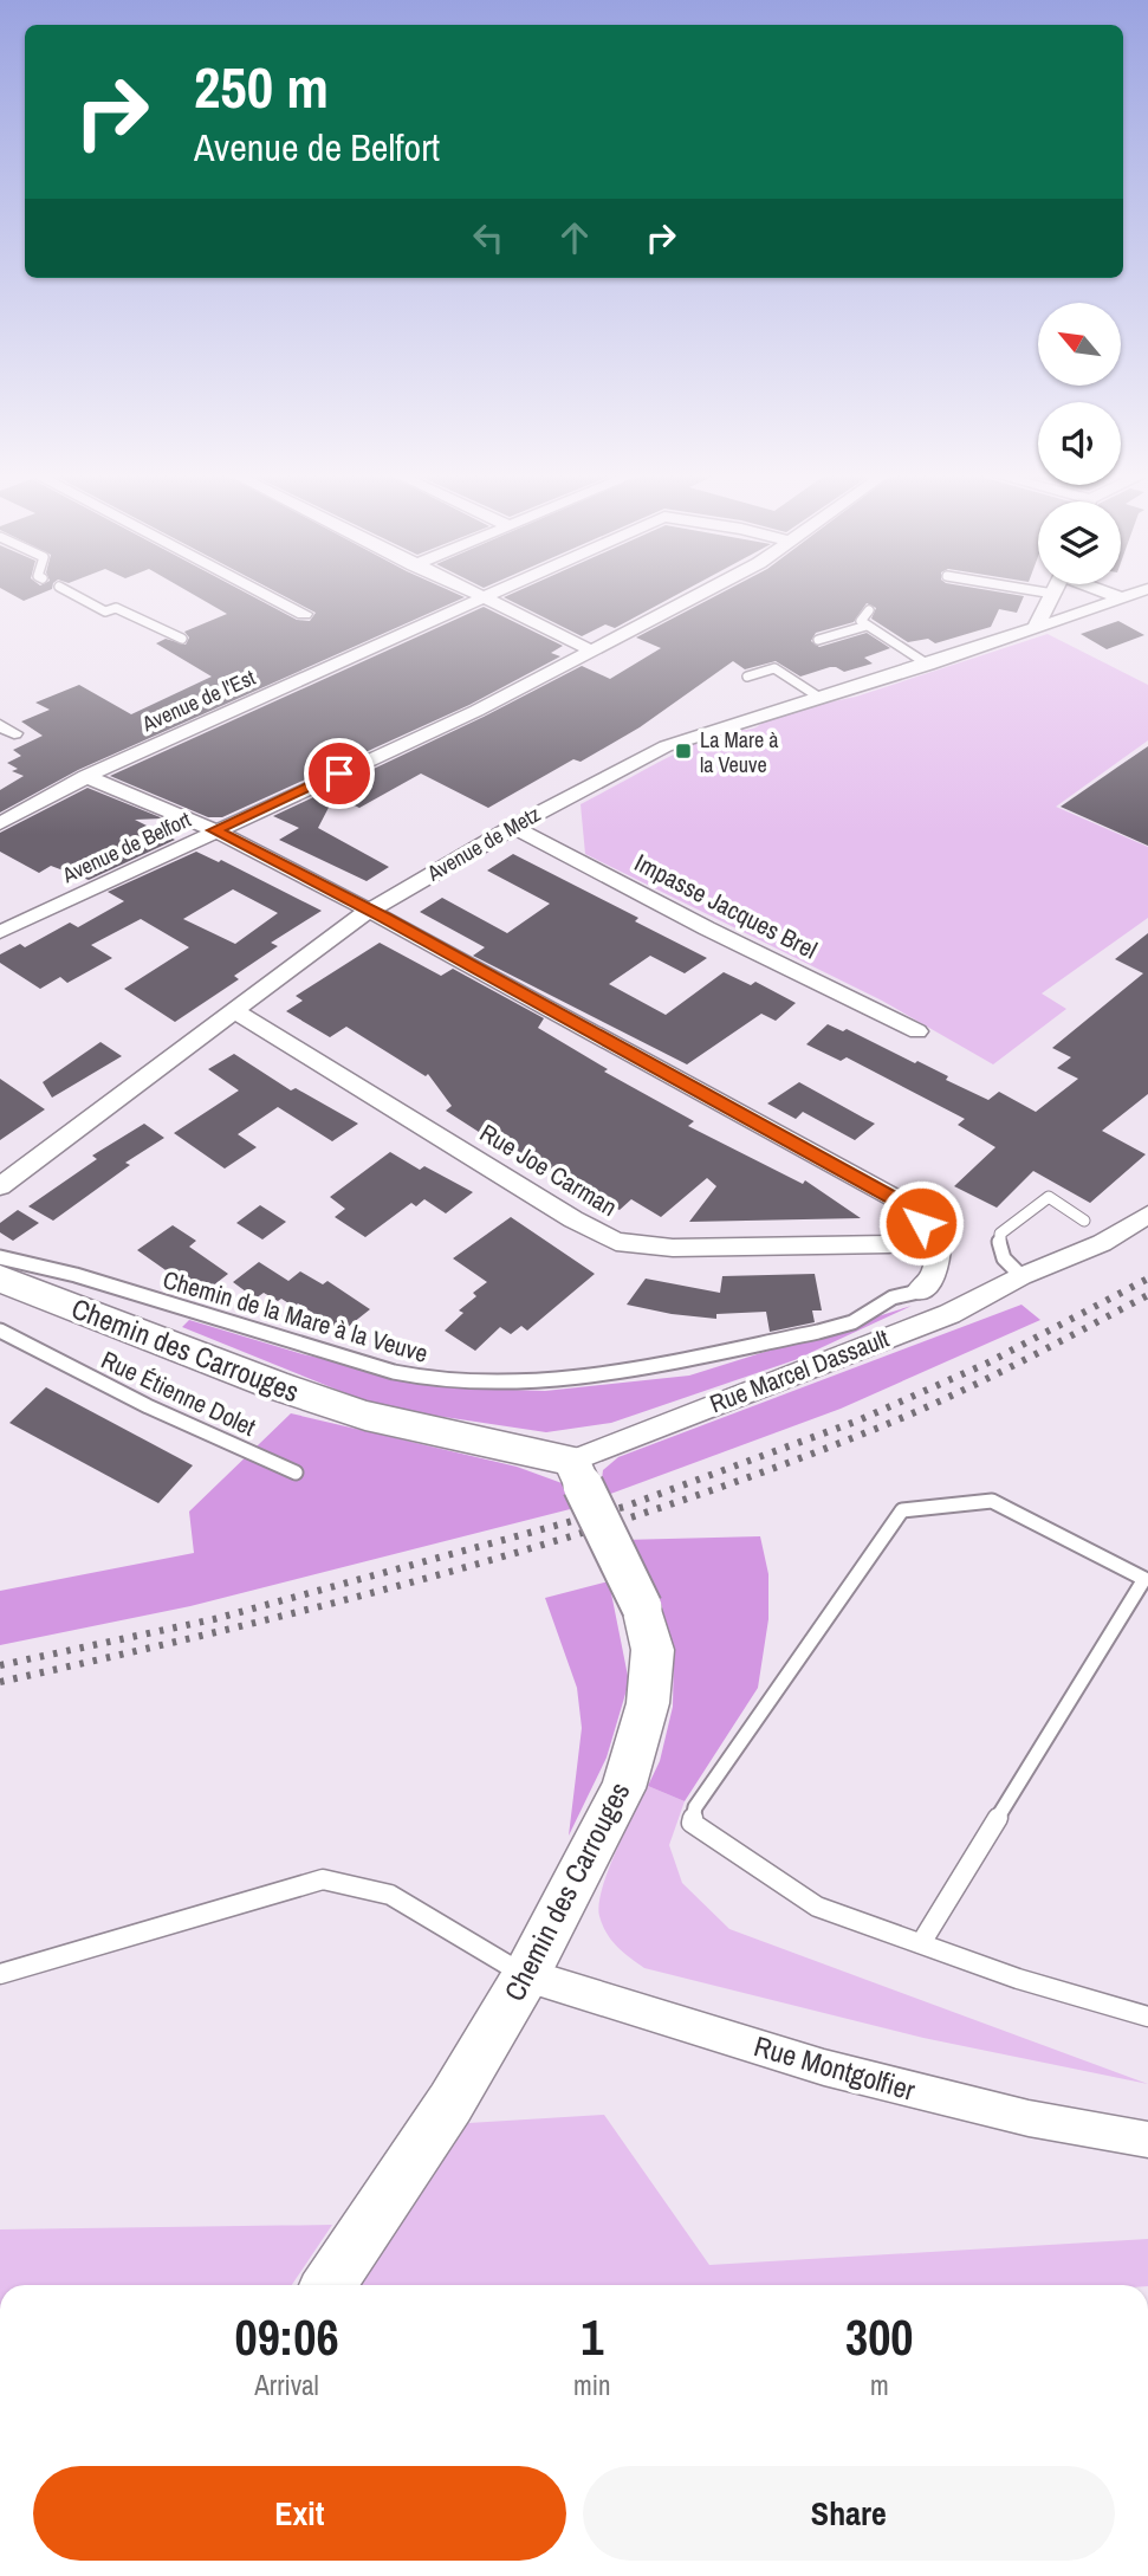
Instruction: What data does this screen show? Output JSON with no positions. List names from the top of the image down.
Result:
{
  "streets": {
    "street": [
      "Avenue de l'Est",
      "Avenue de Metz",
      "Avenue de Belfort",
      "Impasse Jacques Brel",
      "Rue Joe Carman",
      "Chemin des Carrouges",
      "Rue Marcel Dassault",
      "Rue Montgolfier"
    ],
    "lane": ["Chemin de la Mare à la Veuve", "Rue Étienne Dolet"]
  },
  "crossings": [
    ["Avenue de Metz", "Impasse Jacques Brel"],
    ["Avenue de Metz", "Rue Joe Carman"],
    ["Chemin des Carrouges", "Rue Marcel Dassault"],
    ["Chemin des Carrouges", "Rue Montgolfier"]
  ],
  "places": {
    "transit": ["La Mare à la Veuve"]
  },
  "north": "top left",
  "page": {
    "turn": ["250 m", "Avenue de Belfort"],
    "eta": [
      "09:06",
      "Arrival",
      "1",
      "min",
      "300",
      "m"
    ],
    "buttons": ["Exit", "Share"]
  }
}
